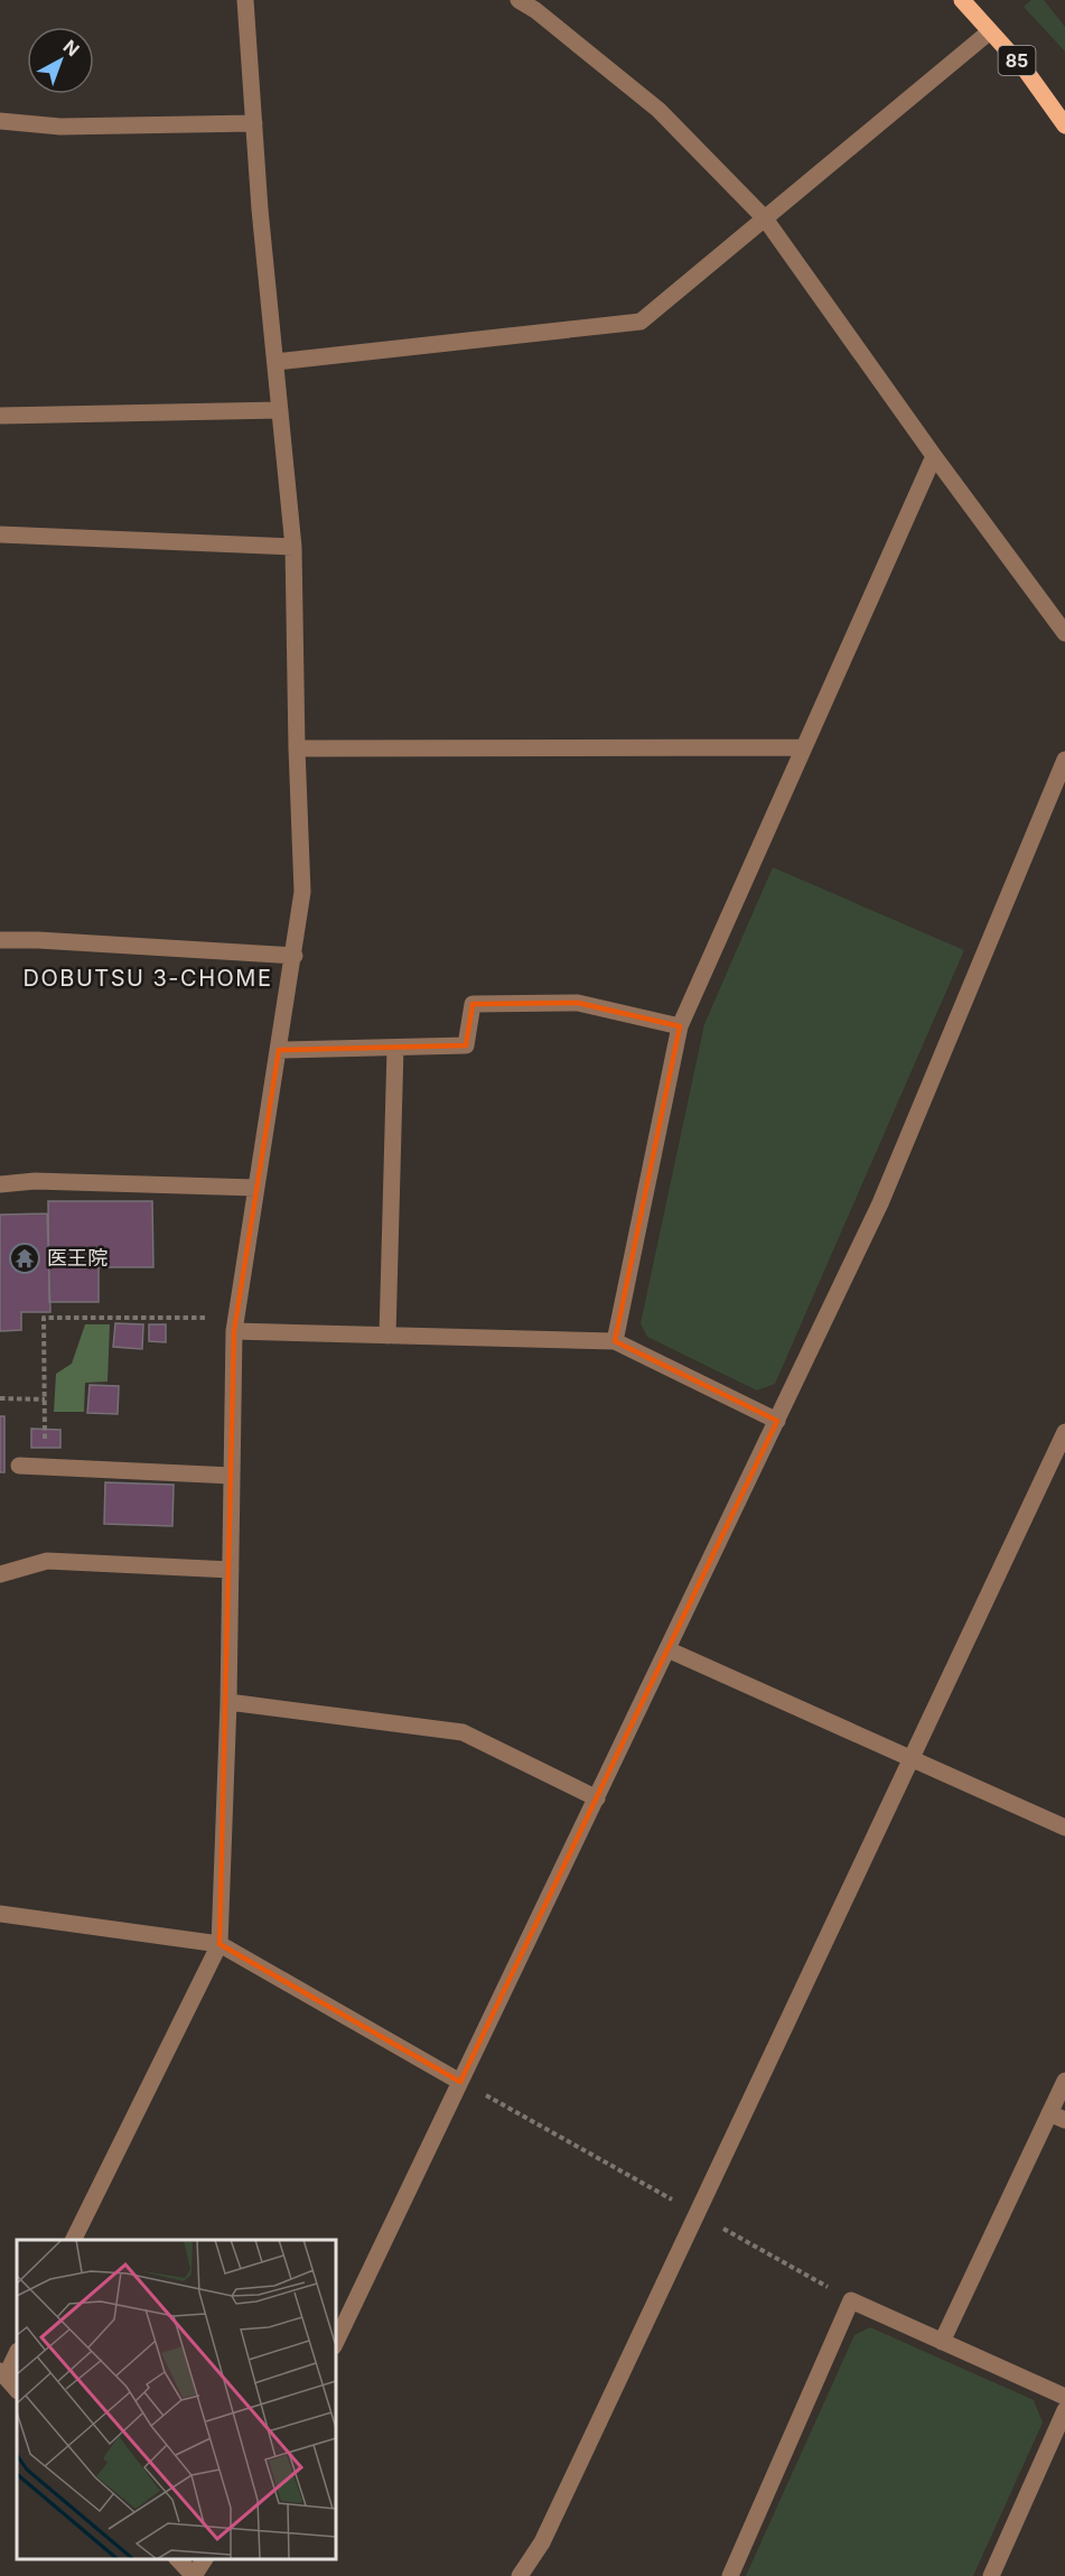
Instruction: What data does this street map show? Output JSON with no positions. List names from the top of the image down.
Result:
{
  "streets": {
    "main road": ["85"]
  },
  "districts": ["DOBUTSU 3-CHOME"],
  "places": {
    "temple": ["医王院"]
  },
  "north": "top right"
}
